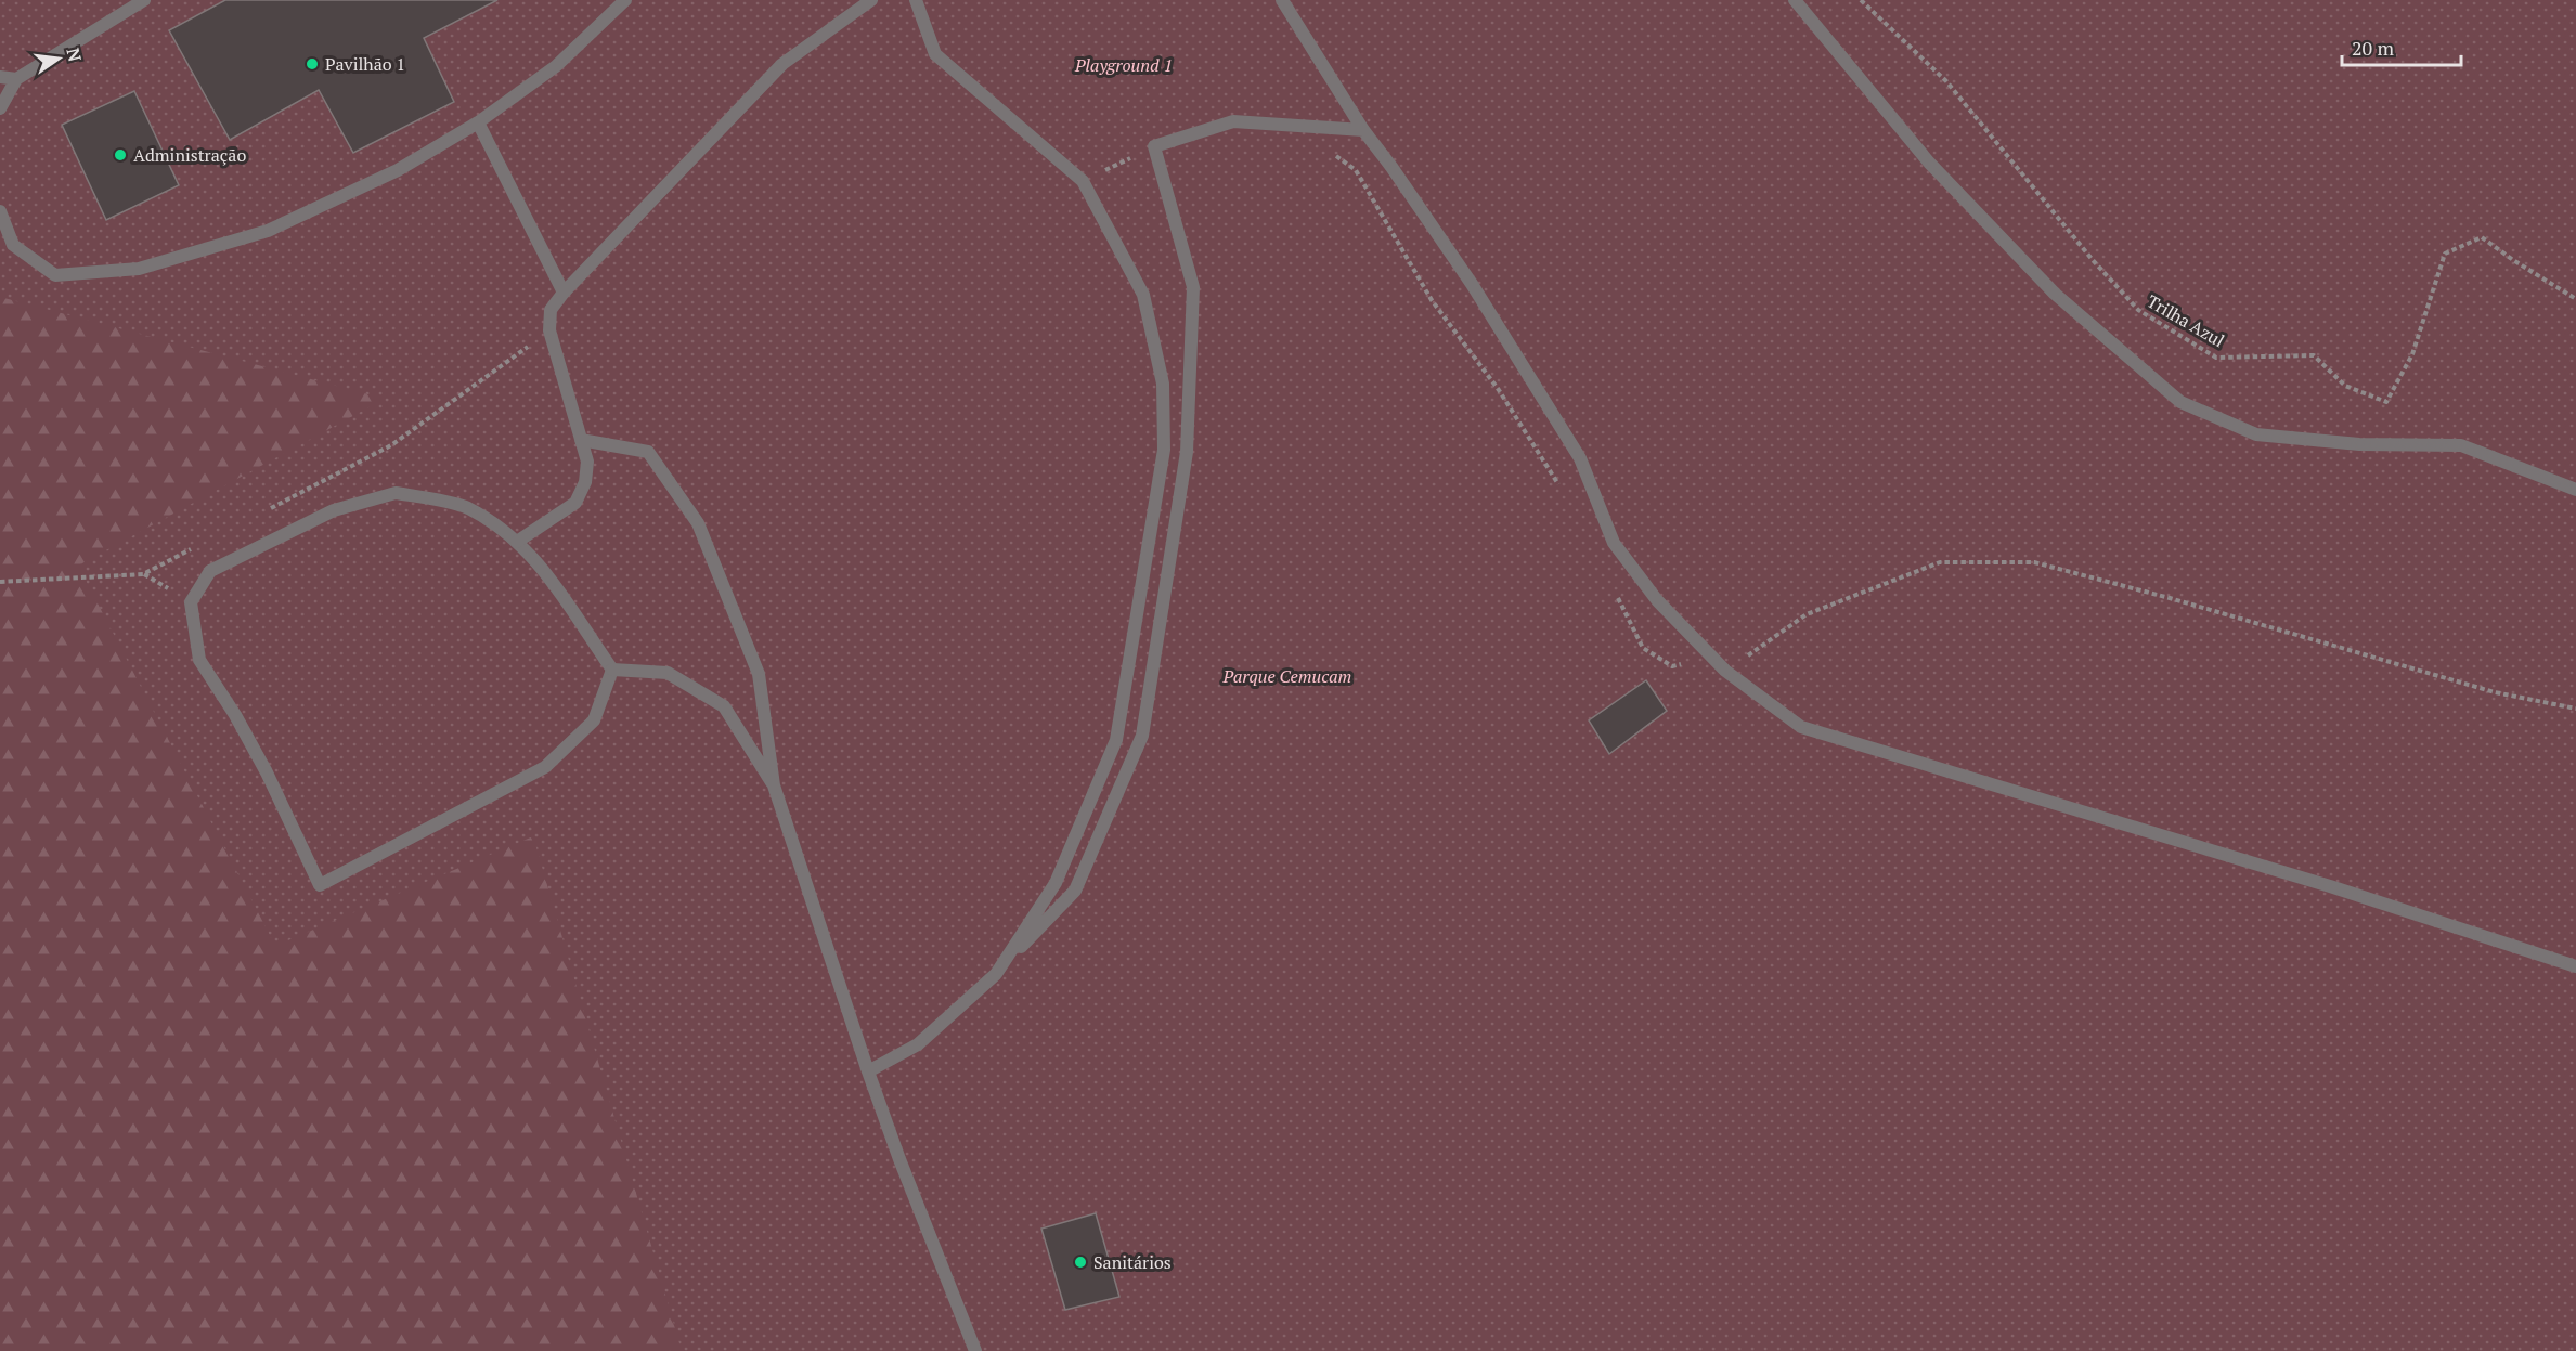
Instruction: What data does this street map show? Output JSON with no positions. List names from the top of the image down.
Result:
{
  "streets": {
    "path": ["Trilha Azul"]
  },
  "parks": ["Playground 1", "Parque Cemucam"],
  "places": ["Pavilhão 1", "Administração", "Sanitários"],
  "scale_bar": "20 m",
  "north": "right"
}
